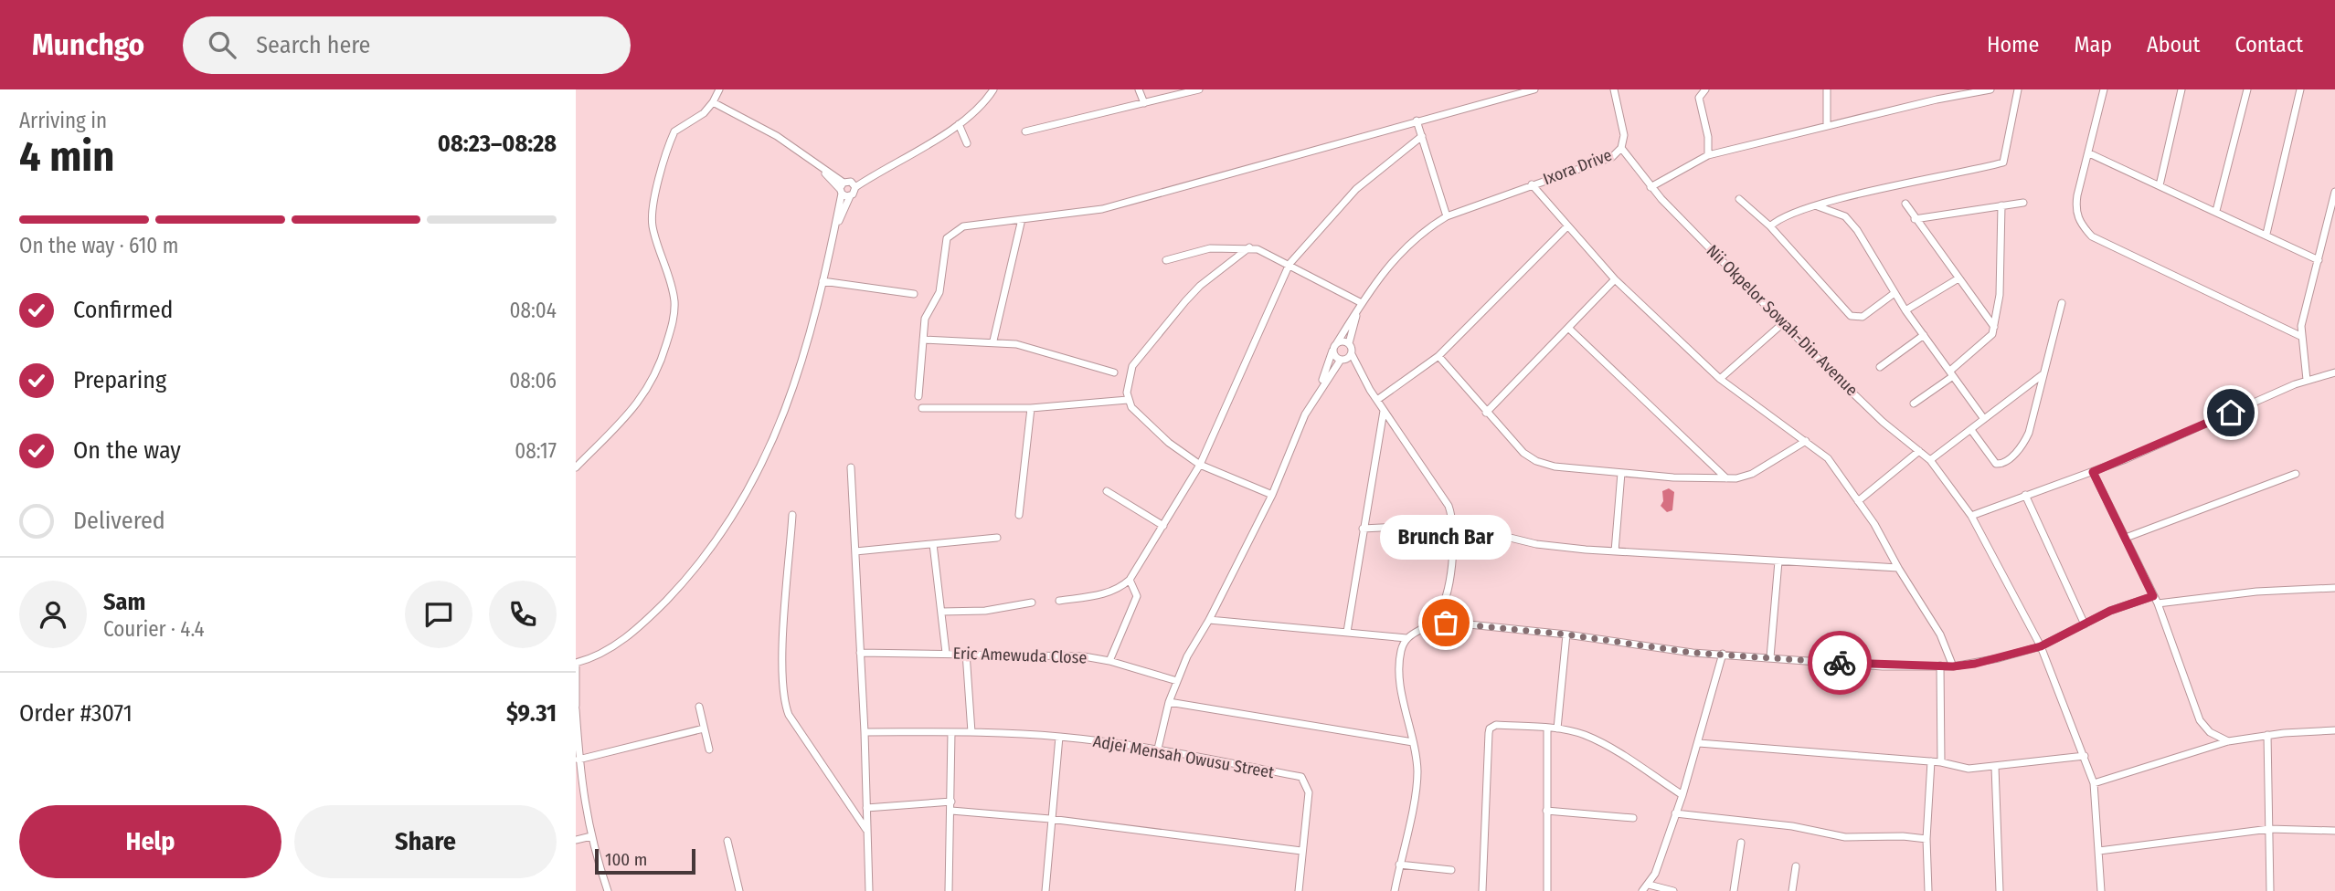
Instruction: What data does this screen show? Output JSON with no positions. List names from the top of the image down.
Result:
{
  "streets": {
    "street": [
      "Ixora Drive",
      "Nii Okpelor Sowah-Din Avenue",
      "Eric Amewuda Close",
      "Adjei Mensah Owusu Street"
    ]
  },
  "crossings": [
    ["Ixora Drive", "Nii Okpelor Sowah-Din Avenue"]
  ],
  "places": ["Brunch Bar"],
  "scale_bar": "100 m",
  "page": {
    "header": "Munchgo",
    "search": "Search here",
    "nav": [
      "Home",
      "Map",
      "About",
      "Contact"
    ],
    "heading": ["4 min", "Arriving in", "08:23–08:28"],
    "panel": [
      "Sam",
      "Courier · 4.4",
      "Order #3071",
      "$9.31"
    ],
    "bar": "On the way · 610 m",
    "list": [
      ["Confirmed", "08:04"],
      ["Preparing", "08:06"],
      ["On the way", "08:17"],
      "Delivered"
    ],
    "bubble": "Brunch Bar",
    "buttons": ["Help", "Share"],
    "scale": "100 m"
  }
}
